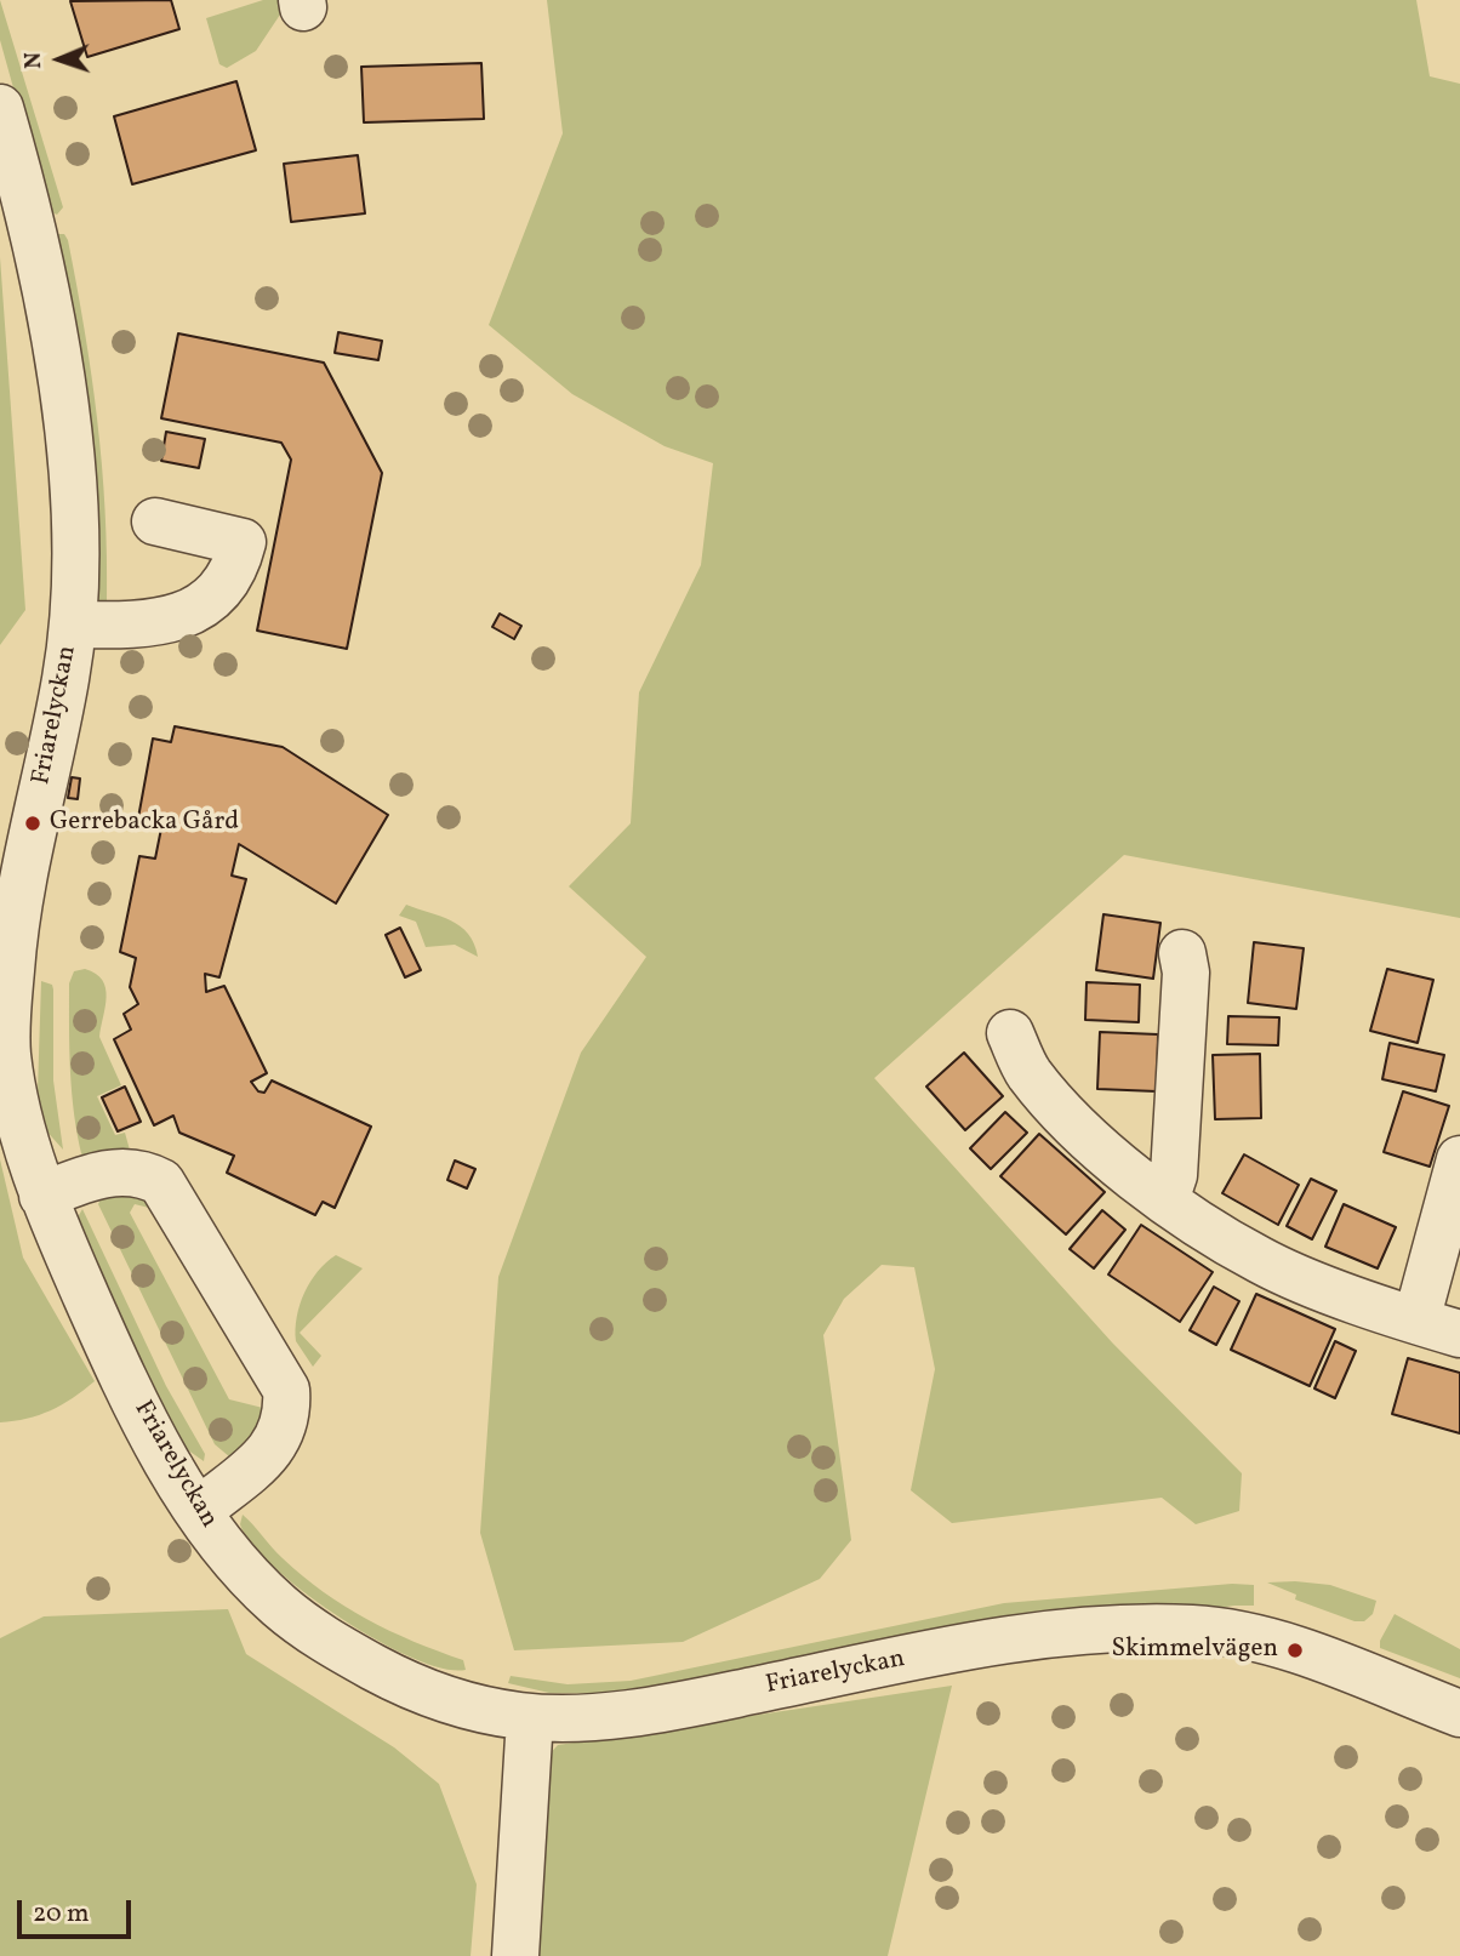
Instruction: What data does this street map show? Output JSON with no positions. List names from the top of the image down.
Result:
{
  "streets": {
    "street": ["Friarelyckan"]
  },
  "places": ["Gerrebacka Gård", "Skimmelvägen"],
  "scale_bar": "20 m",
  "north": "left"
}
